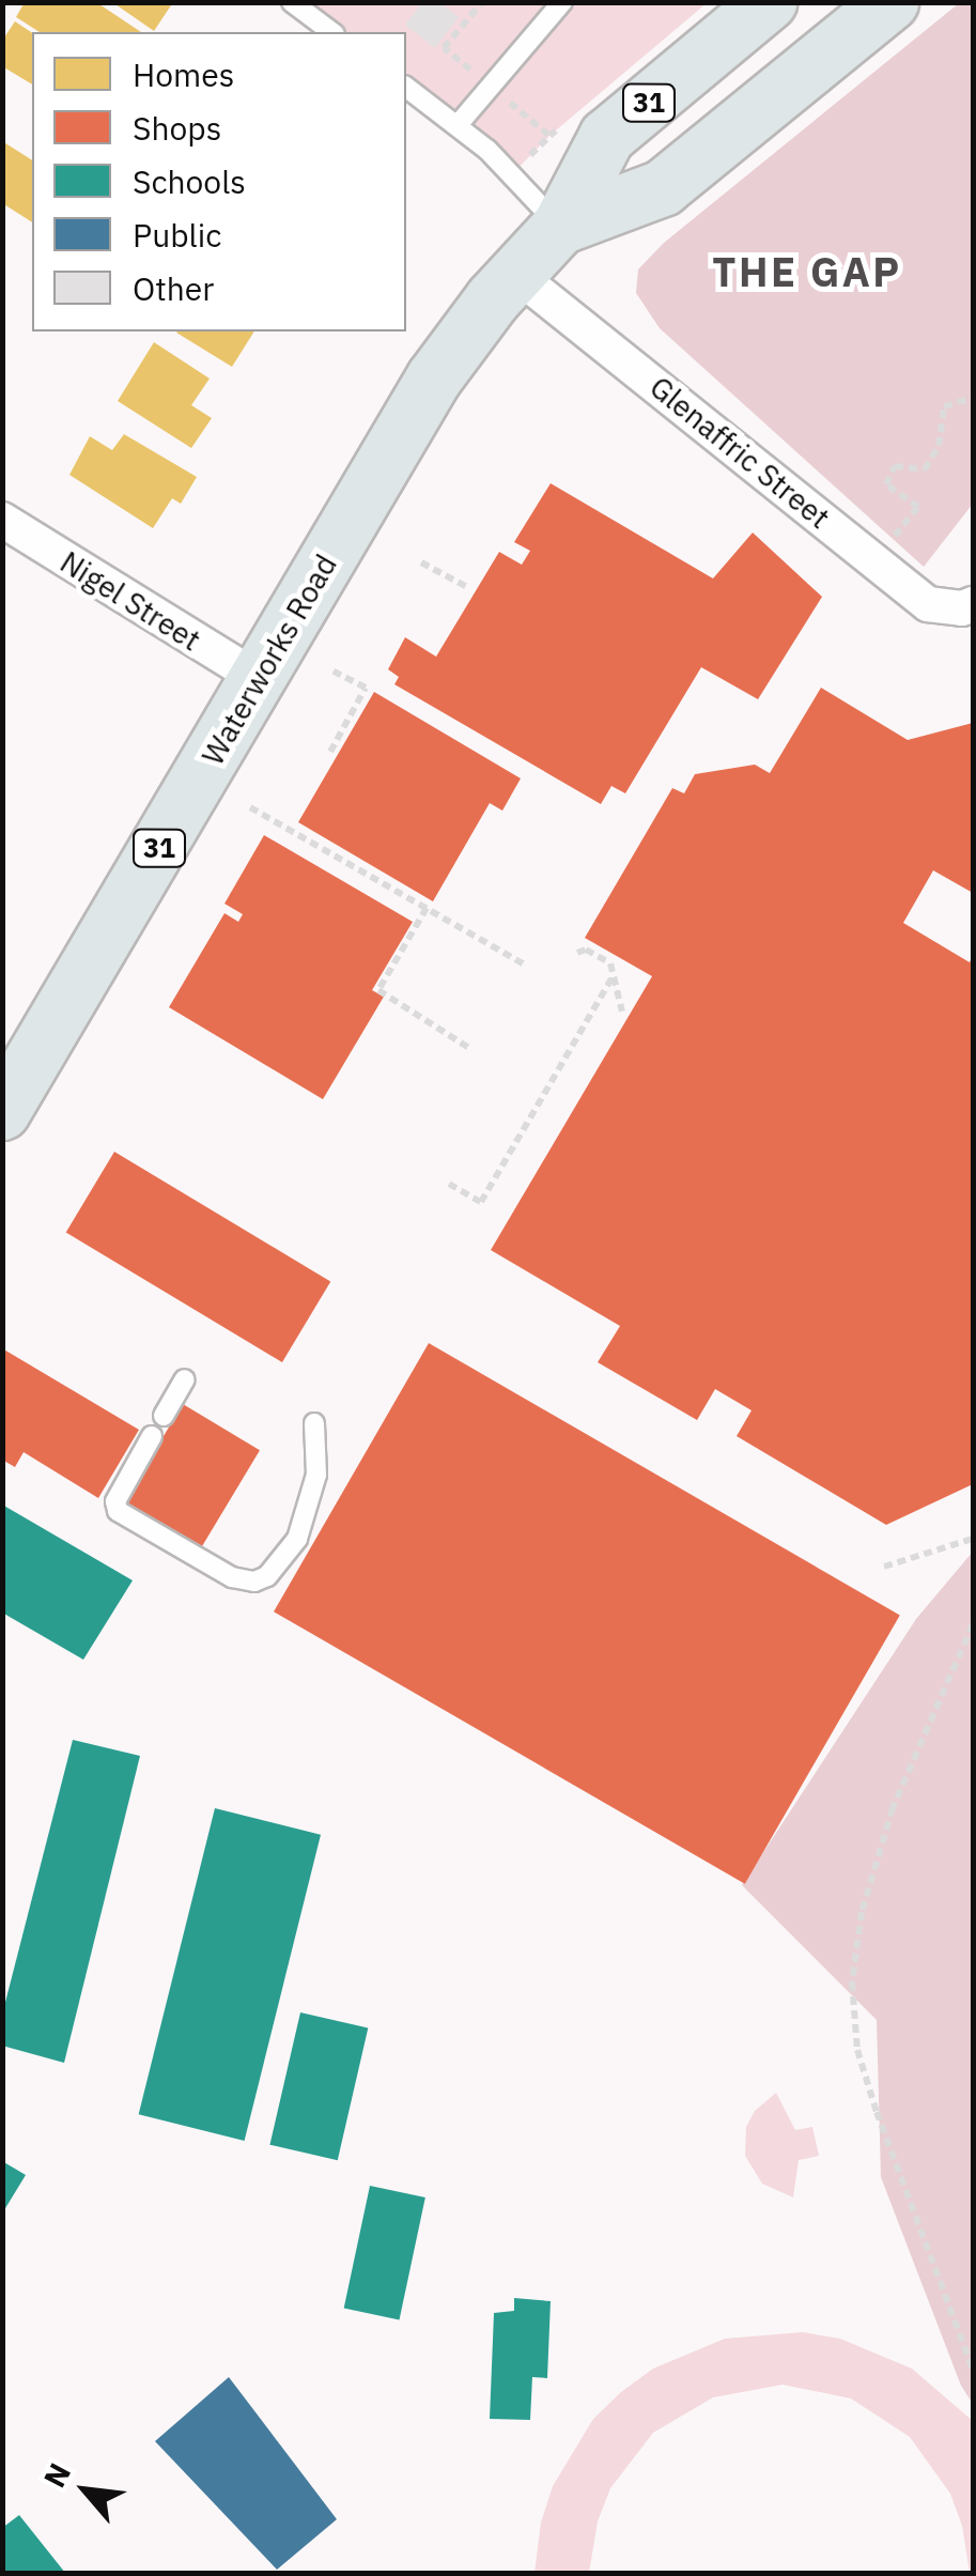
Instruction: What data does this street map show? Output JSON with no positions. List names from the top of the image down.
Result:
{
  "streets": {
    "main road": ["31", "Waterworks Road"],
    "street": ["Glenaffric Street", "Nigel Street"]
  },
  "crossings": [
    ["Glenaffric Street", "Waterworks Road"],
    ["Nigel Street", "Waterworks Road"]
  ],
  "districts": ["THE GAP"],
  "legend": [
    "Homes",
    "Shops",
    "Schools",
    "Public",
    "Other"
  ],
  "north": "top left"
}
